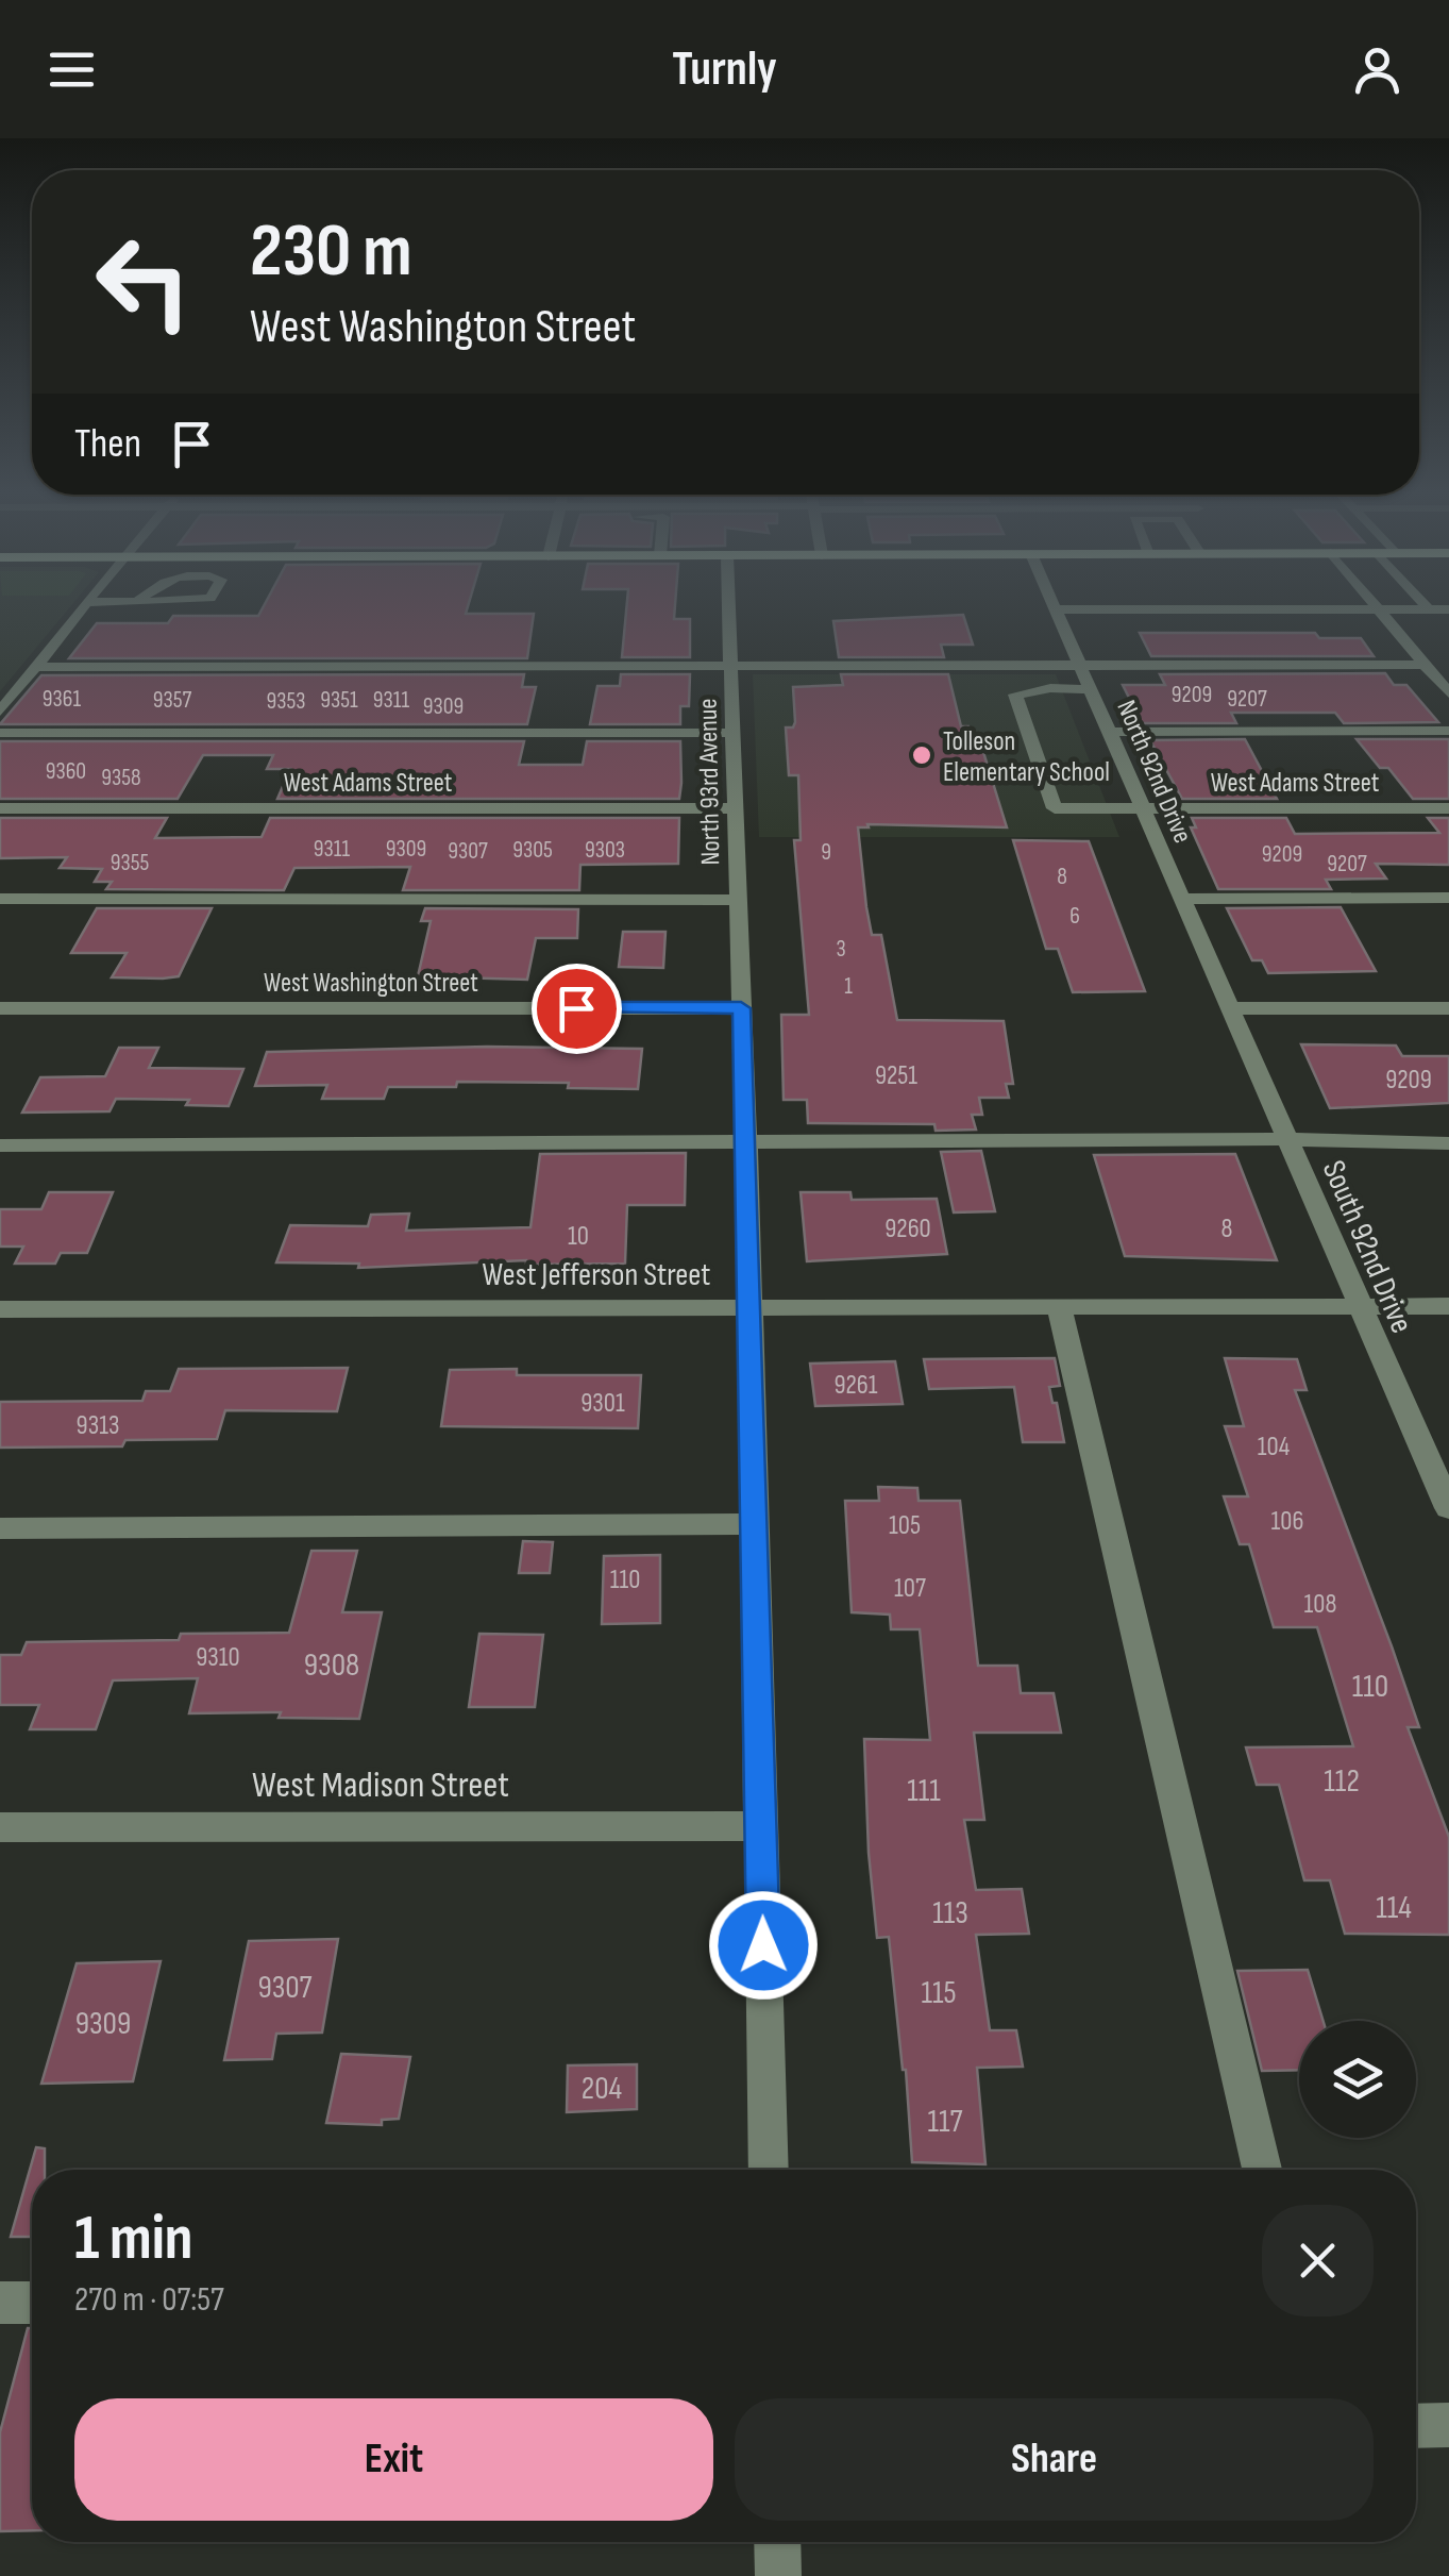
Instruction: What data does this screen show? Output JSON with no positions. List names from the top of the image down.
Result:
{
  "streets": {
    "street": [
      "North 92nd Drive",
      "West Adams Street",
      "North 93rd Avenue",
      "West Washington Street",
      "South 92nd Drive",
      "West Jefferson Street",
      "West Madison Street"
    ]
  },
  "crossings": [
    ["North 92nd Drive", "West Adams Street"],
    ["North 92nd Drive", "South 92nd Drive"],
    ["West Adams Street", "North 93rd Avenue"],
    ["North 93rd Avenue", "West Washington Street"],
    ["North 93rd Avenue", "West Jefferson Street"],
    ["North 93rd Avenue", "West Madison Street"],
    ["South 92nd Drive", "West Jefferson Street"]
  ],
  "places": ["Tolleson Elementary School"],
  "house_numbers": [
    "9209",
    "9361",
    "9207",
    "9357",
    "9351",
    "9311",
    "9353",
    "9309",
    "9360",
    "9358",
    "9311",
    "9309",
    "9305",
    "9303",
    "9307",
    "9",
    "9209",
    "9355",
    "9207",
    "8",
    "6",
    "3",
    "1",
    "9251",
    "9209",
    "9260",
    "8",
    "10",
    "9261",
    "9301",
    "9313",
    "104",
    "106",
    "105",
    "110",
    "107",
    "108",
    "9310",
    "9308",
    "110",
    "112",
    "111",
    "114",
    "113",
    "9307",
    "115",
    "9309",
    "204",
    "117"
  ],
  "page": {
    "header": "Turnly",
    "turn": ["230 m", "West Washington Street"],
    "then": "Then",
    "heading": ["1 min", "270 m · 07:57"],
    "buttons": ["Exit", "Share"]
  }
}
